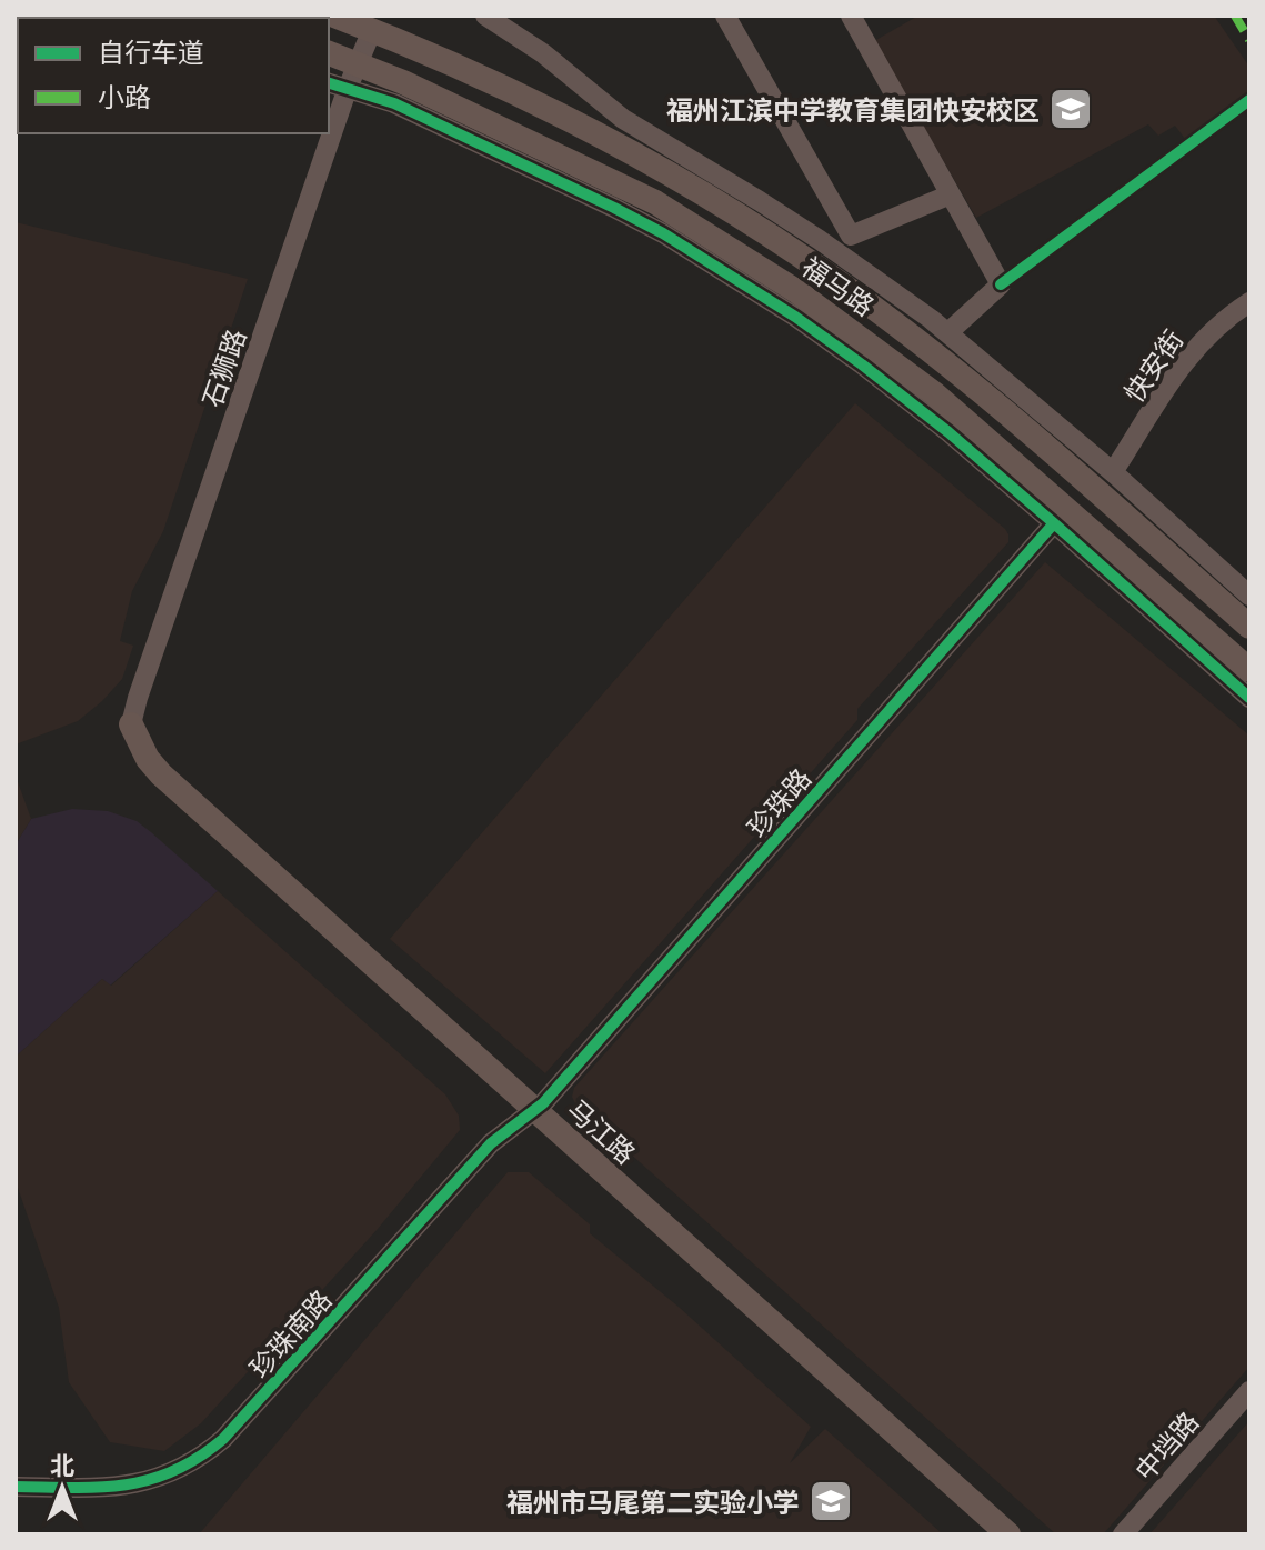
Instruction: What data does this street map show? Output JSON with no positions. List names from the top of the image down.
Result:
{
  "streets": {
    "main road": ["福马路", "马江路"],
    "street": [
      "快安街",
      "石狮路",
      "珍珠路",
      "珍珠南路",
      "中垱路"
    ]
  },
  "crossings": [
    ["福马路", "石狮路"],
    ["石狮路", "马江路"],
    ["珍珠路", "马江路"],
    ["珍珠路", "珍珠南路"],
    ["马江路", "珍珠南路"]
  ],
  "places": {
    "school or university": ["福州江滨中学教育集团快安校区", "福州市马尾第二实验小学"]
  },
  "legend": ["自行车道", "小路"],
  "north": "top"
}
